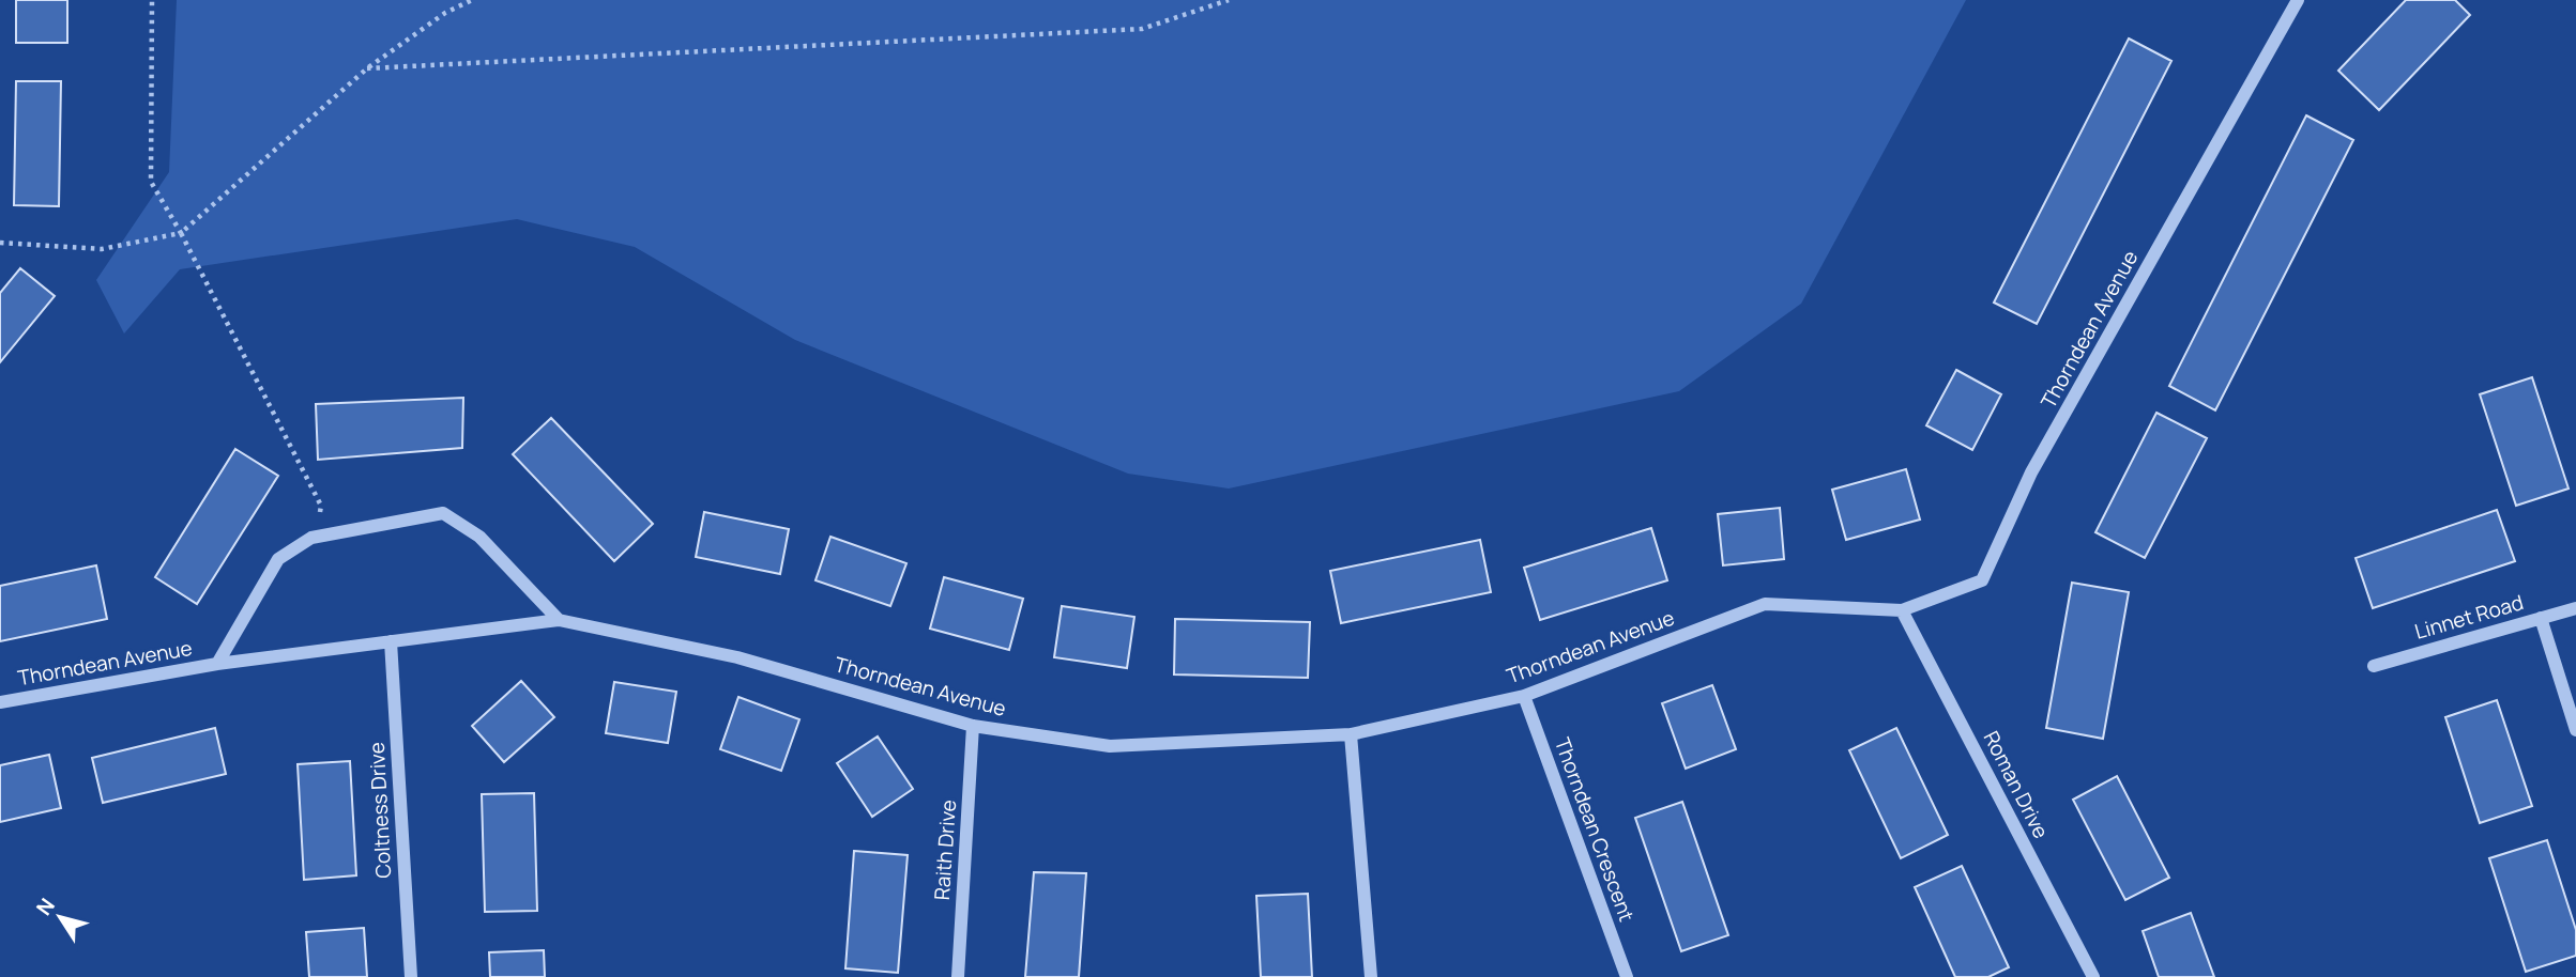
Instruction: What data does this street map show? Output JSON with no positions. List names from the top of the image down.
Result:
{
  "streets": {
    "street": [
      "Thorndean Avenue",
      "Linnet Road",
      "Roman Drive",
      "Coltness Drive",
      "Thorndean Crescent",
      "Raith Drive"
    ]
  },
  "crossings": [
    ["Thorndean Avenue", "Roman Drive"],
    ["Thorndean Avenue", "Coltness Drive"],
    ["Thorndean Avenue", "Thorndean Crescent"],
    ["Thorndean Avenue", "Raith Drive"]
  ],
  "north": "top left"
}
